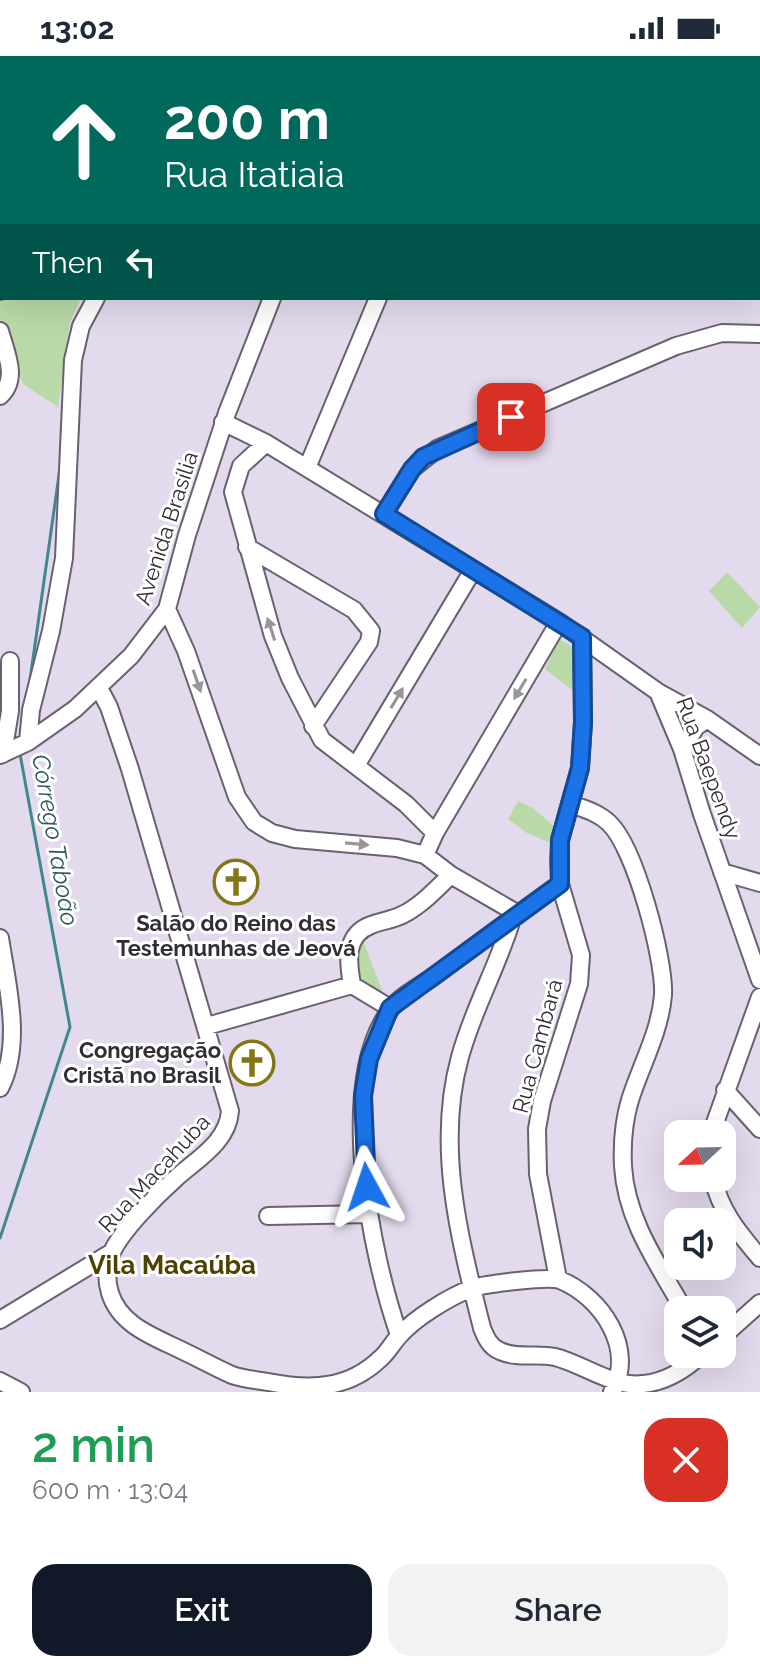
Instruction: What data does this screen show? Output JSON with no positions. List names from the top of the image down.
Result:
{
  "streets": {
    "street": [
      "Avenida Brasília",
      "Rua Baependy",
      "Rua Cambará",
      "Rua Macahuba"
    ]
  },
  "crossings": [
    ["Avenida Brasília", "Rua Baependy"],
    ["Avenida Brasília", "Rua Macahuba"],
    ["Rua Baependy", "Rua Cambará"],
    ["Rua Cambará", "Rua Macahuba"]
  ],
  "districts": ["Vila Macaúba"],
  "water": ["Córrego Taboão"],
  "places": {
    "church": ["Salão do Reino das Testemunhas de Jeová", "Congregação Cristã no Brasil"]
  },
  "north": "left",
  "page": {
    "status": "13:02",
    "turn": ["200 m", "Rua Itatiaia"],
    "then": "Then",
    "heading": ["2 min", "600 m · 13:04"],
    "buttons": ["Exit", "Share"]
  }
}
